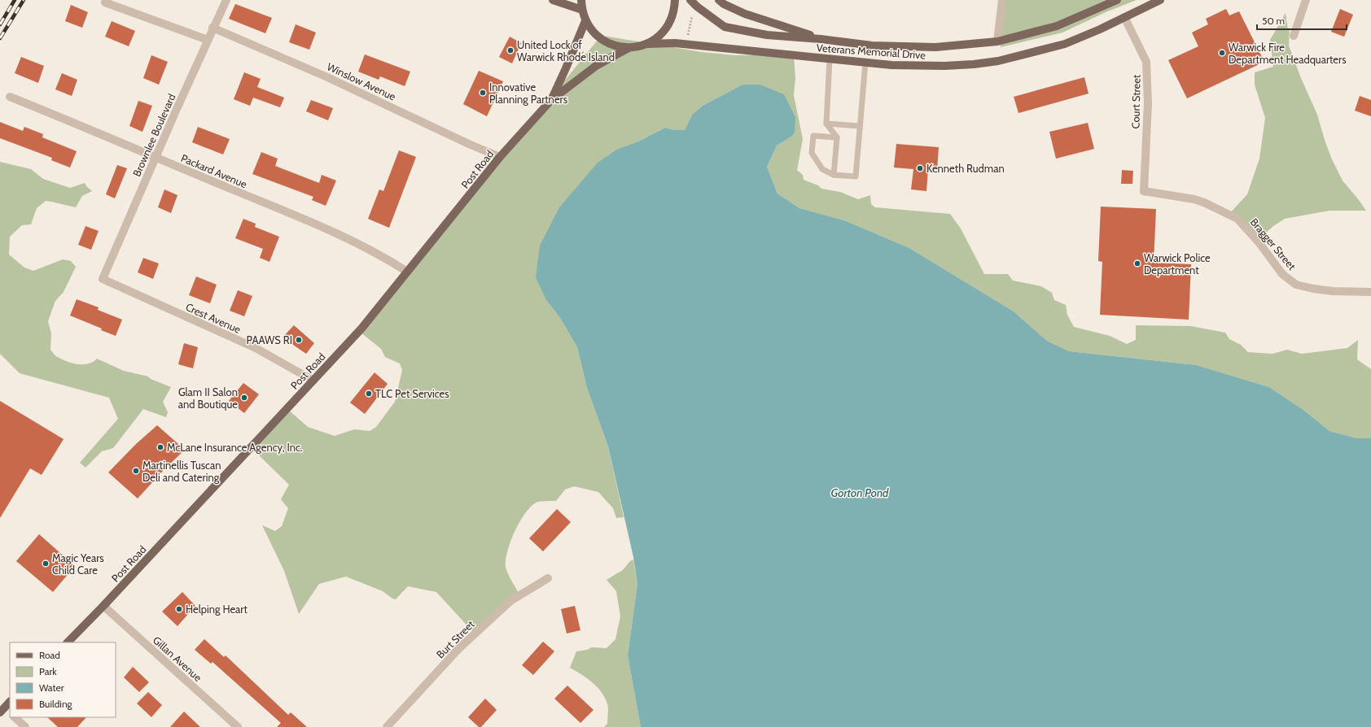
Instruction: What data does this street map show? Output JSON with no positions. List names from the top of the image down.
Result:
{
  "streets": {
    "main road": ["Veterans Memorial Drive", "Post Road"],
    "street": [
      "Winslow Avenue",
      "Court Street",
      "Brownlee Boulevard",
      "Packard Avenue",
      "Bragger Street",
      "Crest Avenue",
      "Burt Street",
      "Gillan Avenue"
    ]
  },
  "crossings": [
    ["Veterans Memorial Drive", "Court Street"],
    ["Veterans Memorial Drive", "Post Road"],
    ["Winslow Avenue", "Brownlee Boulevard"],
    ["Winslow Avenue", "Post Road"],
    ["Court Street", "Bragger Street"],
    ["Brownlee Boulevard", "Packard Avenue"],
    ["Brownlee Boulevard", "Crest Avenue"],
    ["Post Road", "Packard Avenue"],
    ["Post Road", "Crest Avenue"],
    ["Post Road", "Gillan Avenue"]
  ],
  "water": ["Gorton Pond"],
  "places": [
    "United Lock of Warwick Rhode Island",
    "Warwick Fire Department Headquarters",
    "Innovative Planning Partners",
    "Kenneth Rudman",
    "Warwick Police Department",
    "PAAWS RI",
    "TLC Pet Services",
    "Glam II Salon and Boutique",
    "McLane Insurance Agency, Inc.",
    "Martinellis Tuscan Deli and Catering",
    "Magic Years Child Care",
    "Helping Heart"
  ],
  "legend": [
    "Road",
    "Park",
    "Water",
    "Building"
  ],
  "scale_bar": "50 m"
}
